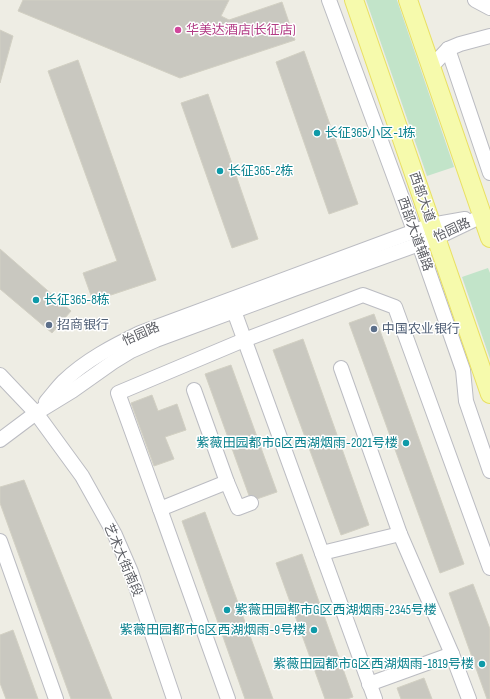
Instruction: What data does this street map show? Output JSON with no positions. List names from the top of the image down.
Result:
{
  "streets": {
    "main road": ["西部大道"],
    "street": ["怡园路", "西部大道辅路", "艺术大街南段"]
  },
  "crossings": [
    ["西部大道", "怡园路"],
    ["怡园路", "西部大道辅路"],
    ["怡园路", "艺术大街南段"]
  ],
  "places": [
    "华美达酒店(长征店)",
    "长征365小区-1栋",
    "长征365-2栋",
    "长征365-8栋",
    "招商银行",
    "中国农业银行",
    "紫薇田园都市G区西湖烟雨-2021号楼",
    "紫薇田园都市G区西湖烟雨-2345号楼",
    "紫薇田园都市G区西湖烟雨-9号楼",
    "紫薇田园都市G区西湖烟雨-1819号楼"
  ]
}
